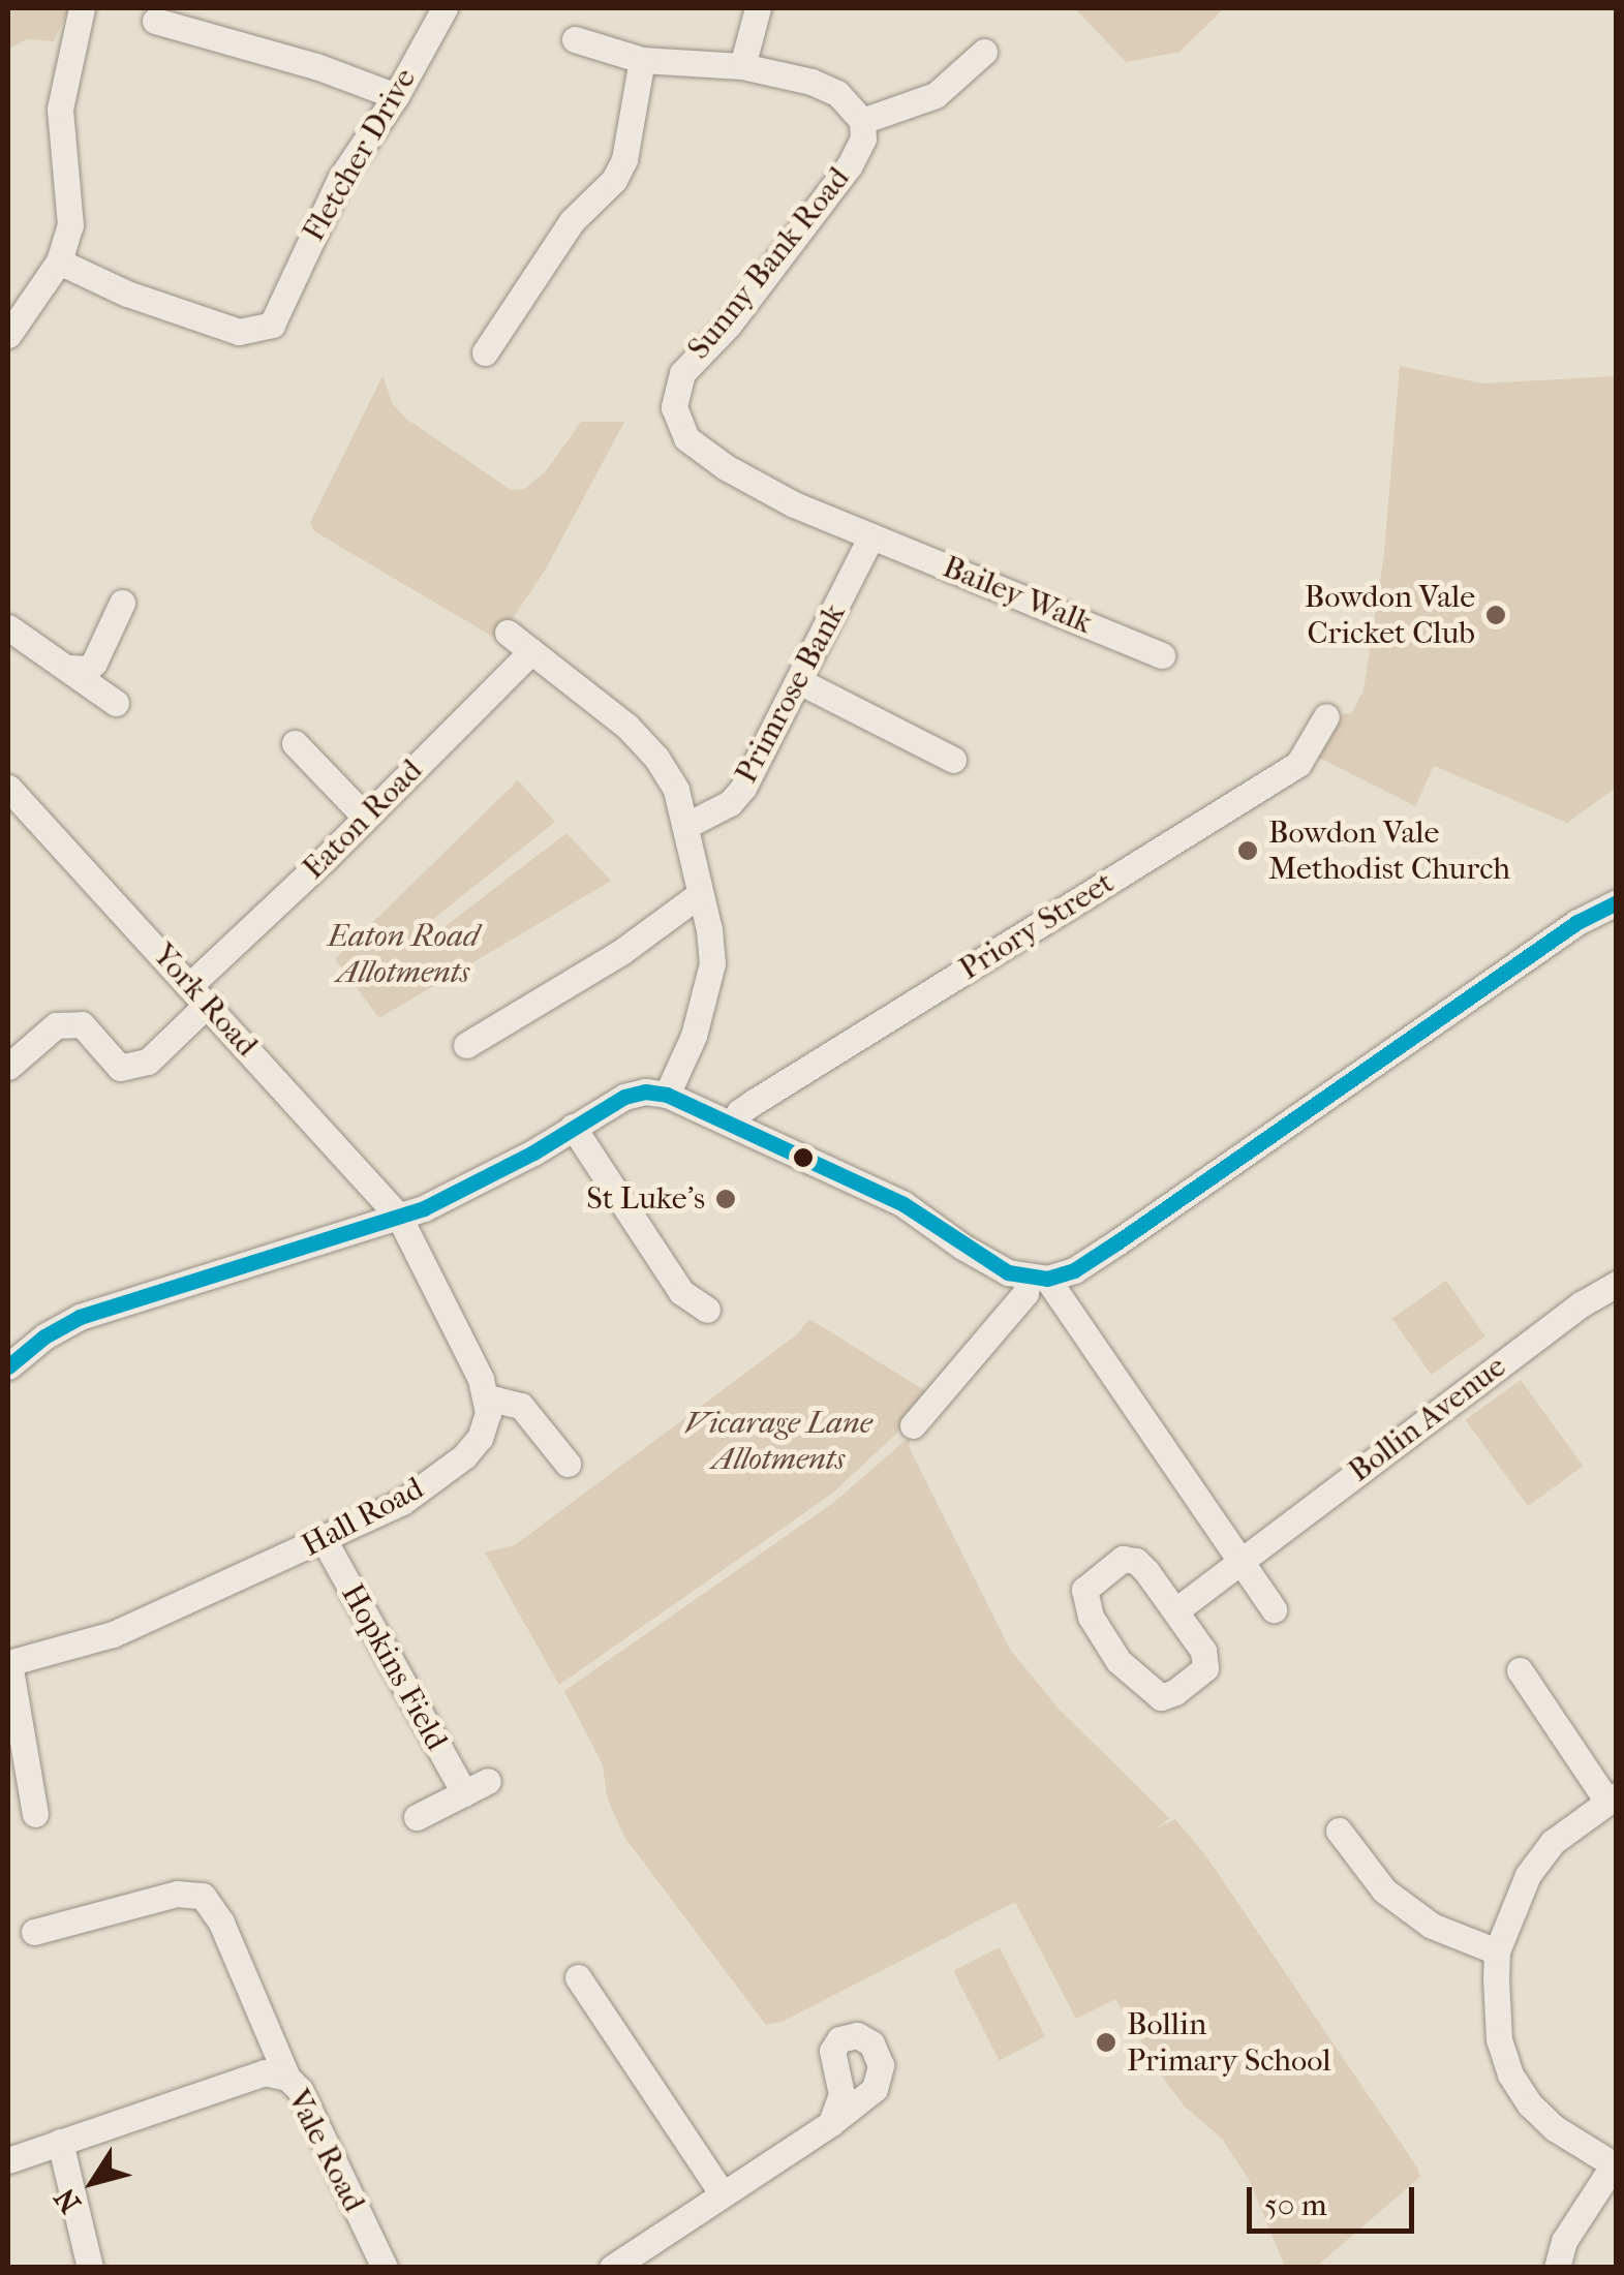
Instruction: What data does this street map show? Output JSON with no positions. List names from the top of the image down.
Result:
{
  "streets": {
    "street": [
      "Fletcher Drive",
      "Sunny Bank Road",
      "Bailey Walk",
      "Primrose Bank",
      "Eaton Road",
      "Priory Street",
      "York Road",
      "Bollin Avenue",
      "Hall Road",
      "Hopkins Field",
      "Vale Road"
    ]
  },
  "crossings": [
    ["Sunny Bank Road", "Bailey Walk"],
    ["Sunny Bank Road", "Primrose Bank"],
    ["Bailey Walk", "Primrose Bank"],
    ["Eaton Road", "York Road"],
    ["Hall Road", "Hopkins Field"]
  ],
  "parks": ["Eaton Road Allotments", "Vicarage Lane Allotments"],
  "places": [
    "Bowdon Vale Cricket Club",
    "Bowdon Vale Methodist Church",
    "St Luke's",
    "Bollin Primary School"
  ],
  "scale_bar": "50 m",
  "north": "bottom left"
}
